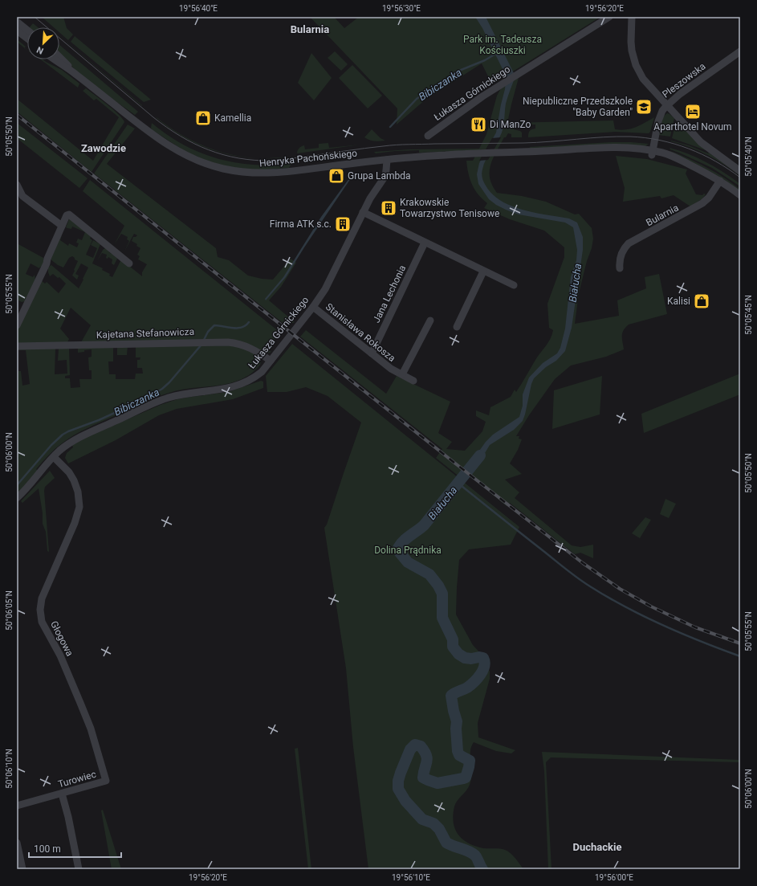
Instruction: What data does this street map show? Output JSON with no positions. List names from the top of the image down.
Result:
{
  "streets": {
    "street": [
      "Pleszowska",
      "Łukasza Górnickiego",
      "Henryka Pachońskiego",
      "Bularnia",
      "Jana Lechonia",
      "Stanisława Rokosza",
      "Kajetana Stefanowicza",
      "Głogowa",
      "Turowiec"
    ]
  },
  "crossings": [
    ["Pleszowska", "Henryka Pachońskiego"],
    ["Łukasza Górnickiego", "Henryka Pachońskiego"],
    ["Łukasza Górnickiego", "Stanisława Rokosza"],
    ["Łukasza Górnickiego", "Kajetana Stefanowicza"],
    ["Łukasza Górnickiego", "Głogowa"],
    ["Henryka Pachońskiego", "Bularnia"],
    ["Jana Lechonia", "Stanisława Rokosza"],
    ["Głogowa", "Turowiec"]
  ],
  "districts": ["Bularnia", "Zawodzie", "Duchackie"],
  "water": ["Bibiczanka", "Białucha"],
  "parks": ["Park im. Tadeusza Kościuszki", "Dolina Prądnika"],
  "places": {
    "school or university": ["Niepubliczne Przedszkole \"Baby Garden\""],
    "hotel": ["Aparthotel Novum"],
    "shop": ["Kamellia", "Grupa Lambda", "Kalisi"],
    "restaurant": ["Di ManZo"],
    "building": ["Krakowskie Towarzystwo Tenisowe", "Firma ATK s.c."]
  },
  "scale_bar": "100 m",
  "north": "bottom left",
  "coordinates": [
    "19°56'40\"E",
    "19°56'30\"E",
    "19°56'20\"E",
    "50°05'50\"N",
    "50°05'40\"N",
    "50°05'55\"N",
    "50°05'45\"N",
    "50°06'00\"N",
    "50°06'05\"N",
    "50°06'10\"N",
    "19°56'10\"E",
    "19°56'00\"E"
  ]
}
